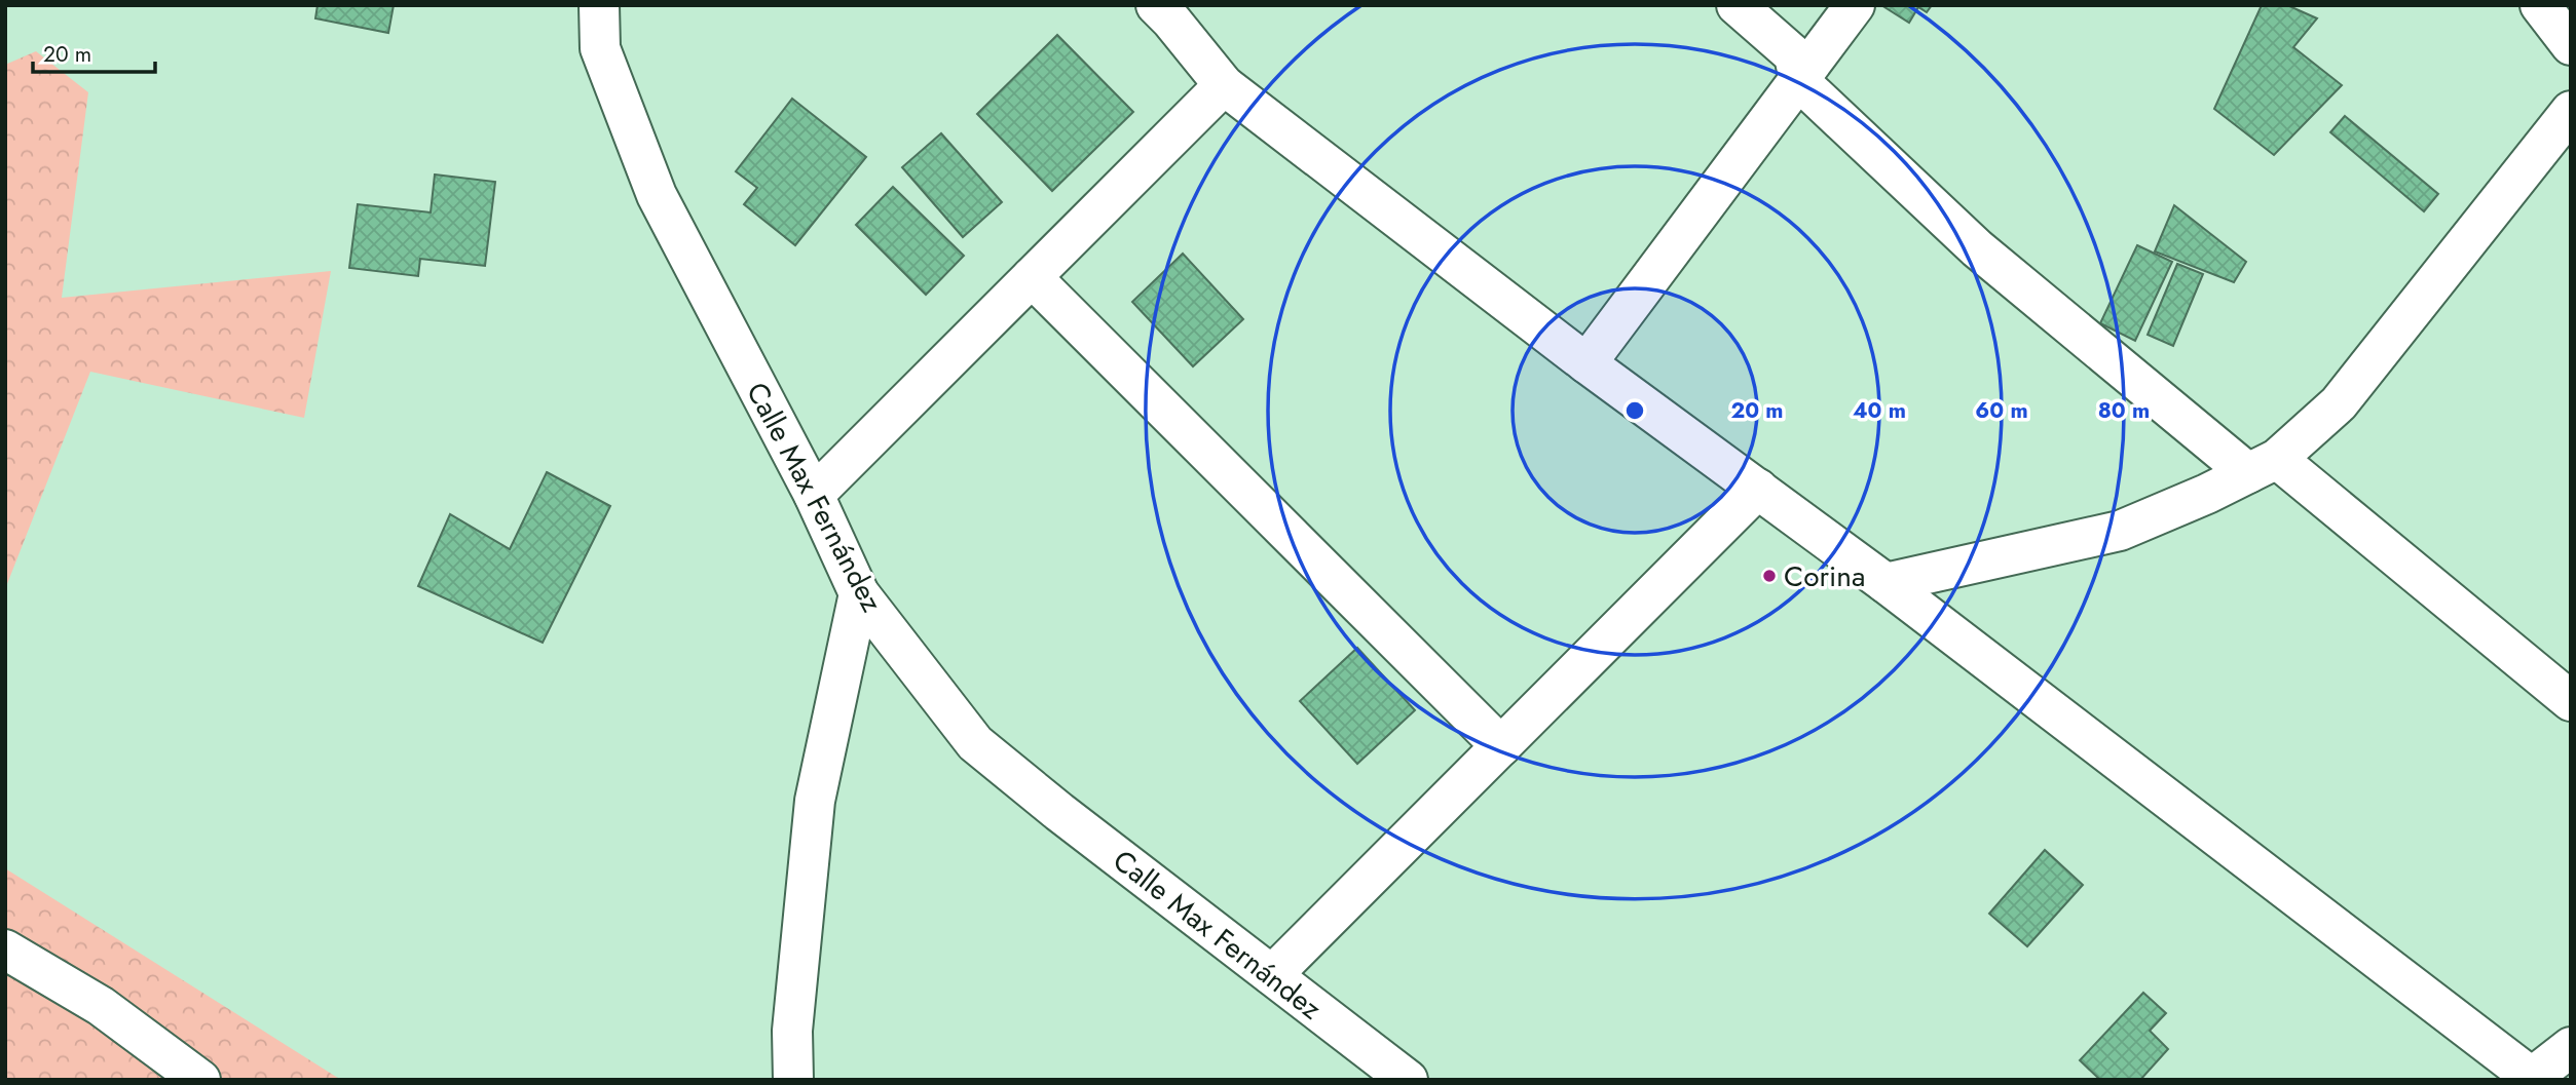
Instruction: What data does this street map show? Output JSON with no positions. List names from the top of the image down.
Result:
{
  "streets": {
    "street": ["Calle Max Fernández"]
  },
  "places": ["Corina"],
  "scale_bar": "20 m",
  "rings": [
    "20 m",
    "40 m",
    "60 m",
    "80 m"
  ]
}
